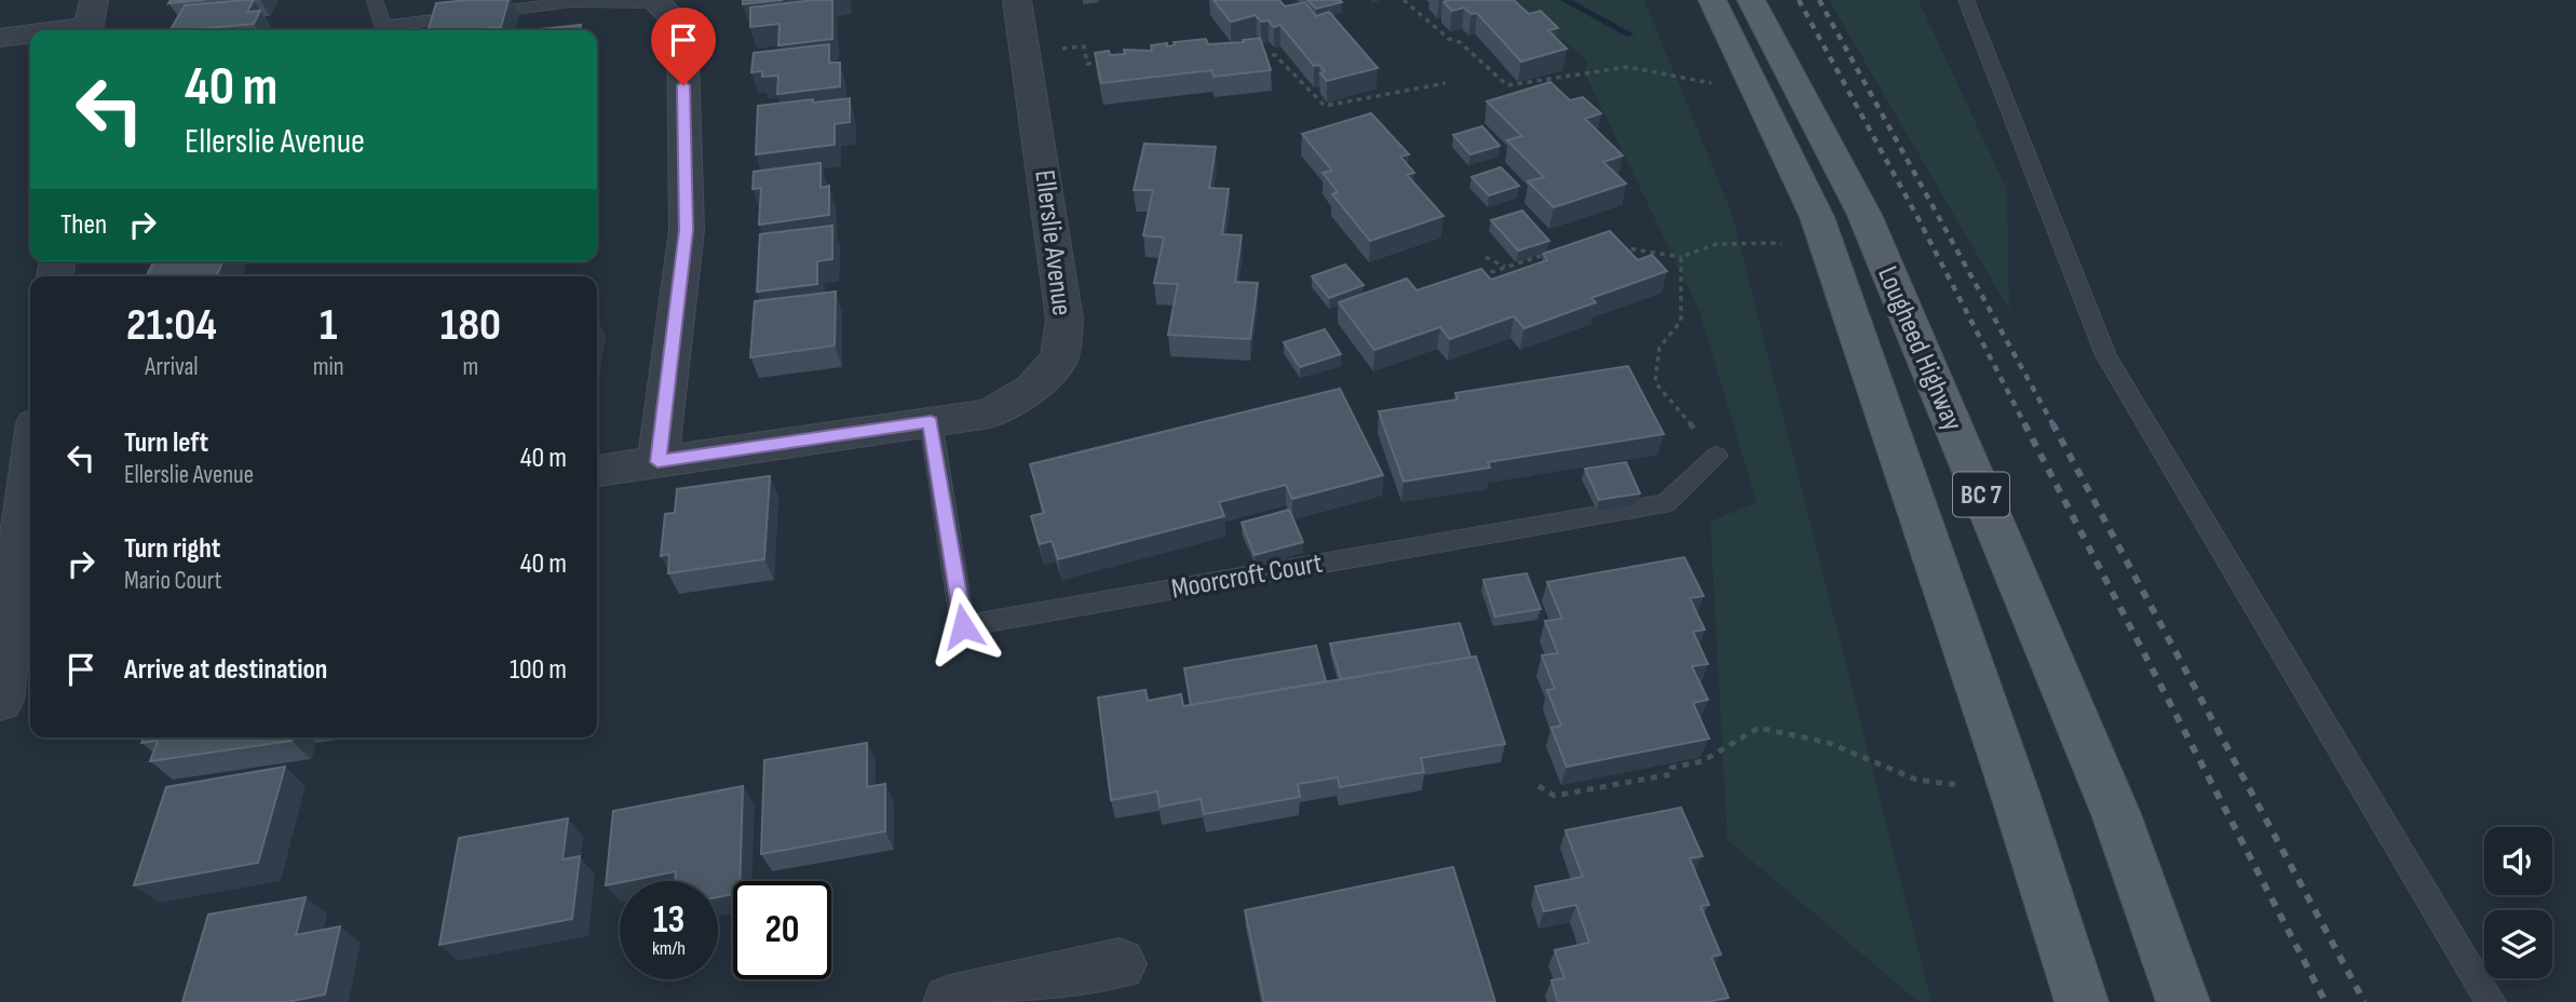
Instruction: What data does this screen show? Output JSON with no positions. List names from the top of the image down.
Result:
{
  "streets": {
    "main road": ["Lougheed Highway", "BC 7"],
    "street": ["Ellerslie Avenue"],
    "lane": ["Moorcroft Court"]
  },
  "crossings": [
    ["Ellerslie Avenue", "Moorcroft Court"]
  ],
  "page": {
    "turn": ["40 m", "Ellerslie Avenue"],
    "then": "Then",
    "eta": [
      "21:04",
      "Arrival",
      "1",
      "min",
      "180",
      "m"
    ],
    "list": [
      {
        "name": "Turn left",
        "note": "Ellerslie Avenue",
        "value": "40 m"
      },
      {
        "name": "Turn right",
        "note": "Mario Court",
        "value": "40 m"
      },
      {
        "name": "Arrive at destination",
        "value": "100 m"
      }
    ],
    "speed": "13 km/h",
    "limit": "20"
  }
}
